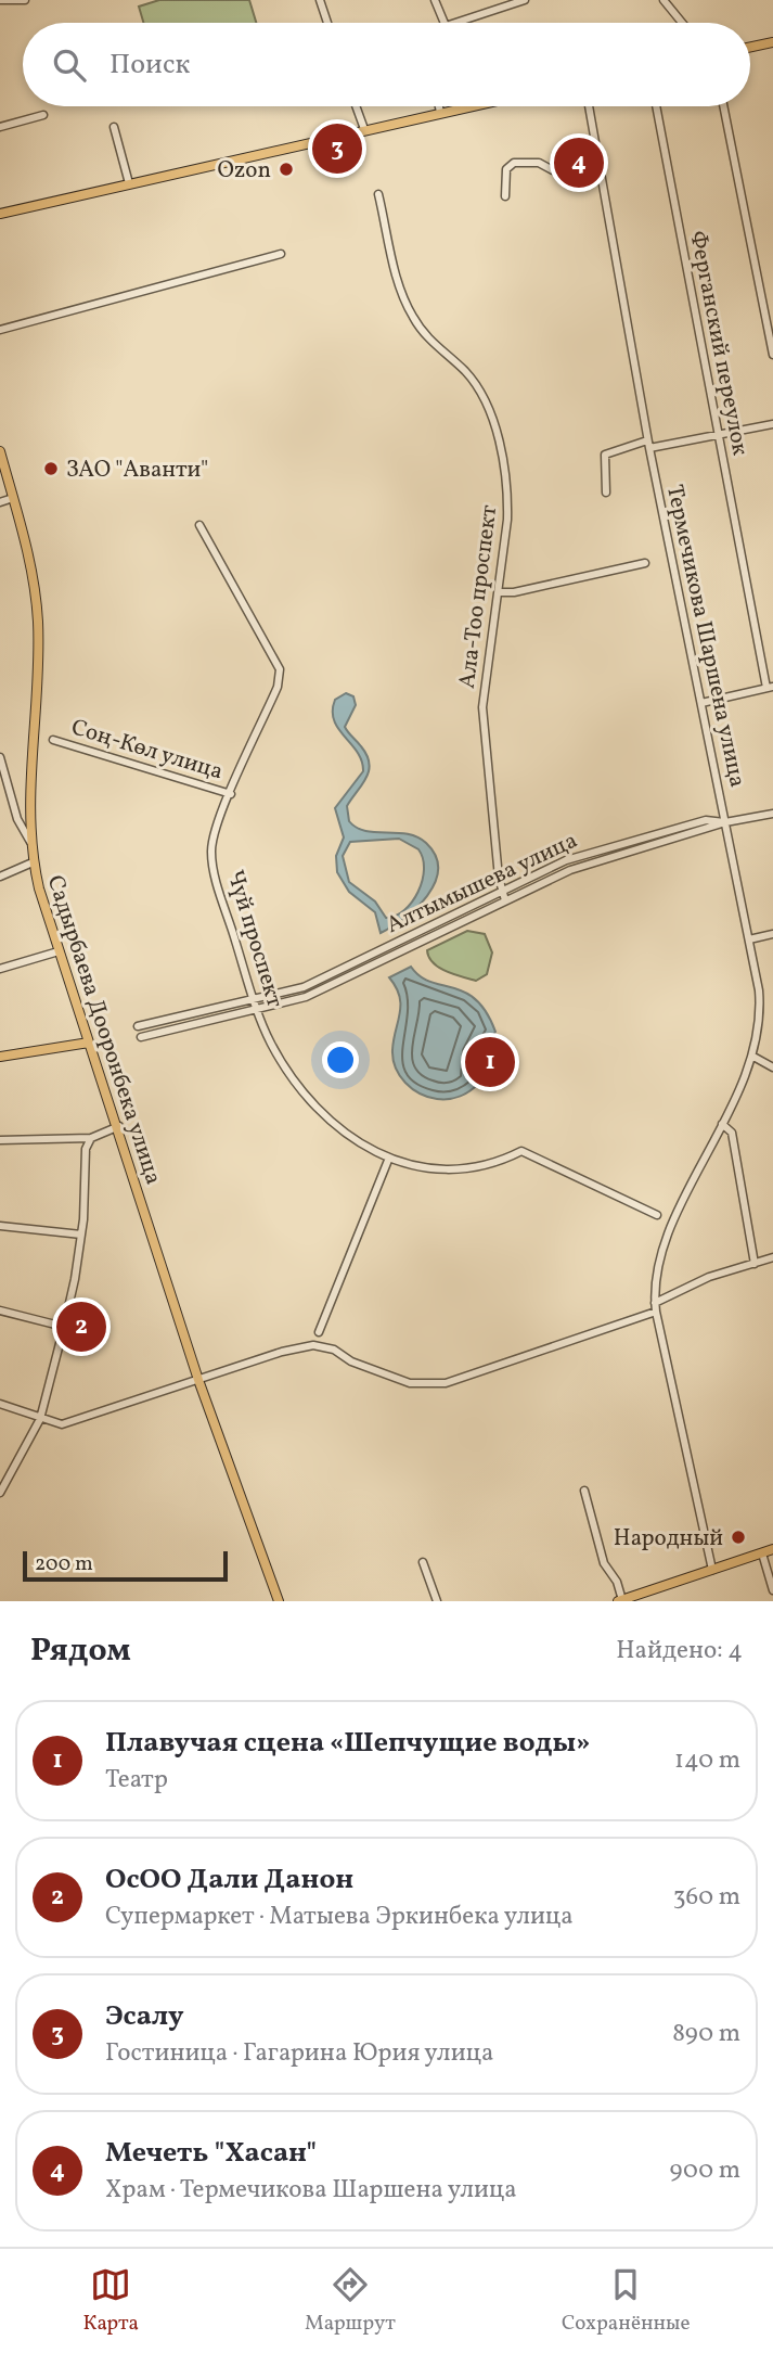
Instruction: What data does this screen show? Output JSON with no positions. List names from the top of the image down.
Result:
{
  "streets": {
    "main road": ["Садырбаева Дооронбека улица"],
    "street": [
      "Ферганский переулок",
      "Ала-Тоо проспект",
      "Термечикова Шаршена улица",
      "Соң-Көл улица",
      "Алтымышева улица",
      "Чүй проспект"
    ]
  },
  "crossings": [
    ["Ала-Тоо проспект", "Алтымышева улица"],
    ["Термечикова Шаршена улица", "Алтымышева улица"],
    ["Соң-Көл улица", "Чүй проспект"],
    ["Алтымышева улица", "Чүй проспект"]
  ],
  "places": ["Ozon", "ЗАО \"Аванти\"", "Народный"],
  "scale_bar": "200 m",
  "page": {
    "search": "Поиск",
    "pins": [
      "3",
      "4",
      "1",
      "2"
    ],
    "scale": "200 m",
    "heading": ["Рядом", "Найдено: 4"],
    "list": [
      {
        "mark": "1",
        "name": "Плавучая сцена «Шепчущие воды»",
        "note": "Театр",
        "value": "140 m"
      },
      {
        "mark": "2",
        "name": "ОсОО Дали Данон",
        "note": "Супермаркет · Матыева Эркинбека улица",
        "value": "360 m"
      },
      {
        "mark": "3",
        "name": "Эсалу",
        "note": "Гостиница · Гагарина Юрия улица",
        "value": "890 m"
      },
      {
        "mark": "4",
        "name": "Мечеть \"Хасан\"",
        "note": "Храм · Термечикова Шаршена улица",
        "value": "900 m"
      }
    ],
    "nav": ["Карта", "Маршрут", "Сохранённые"]
  }
}
